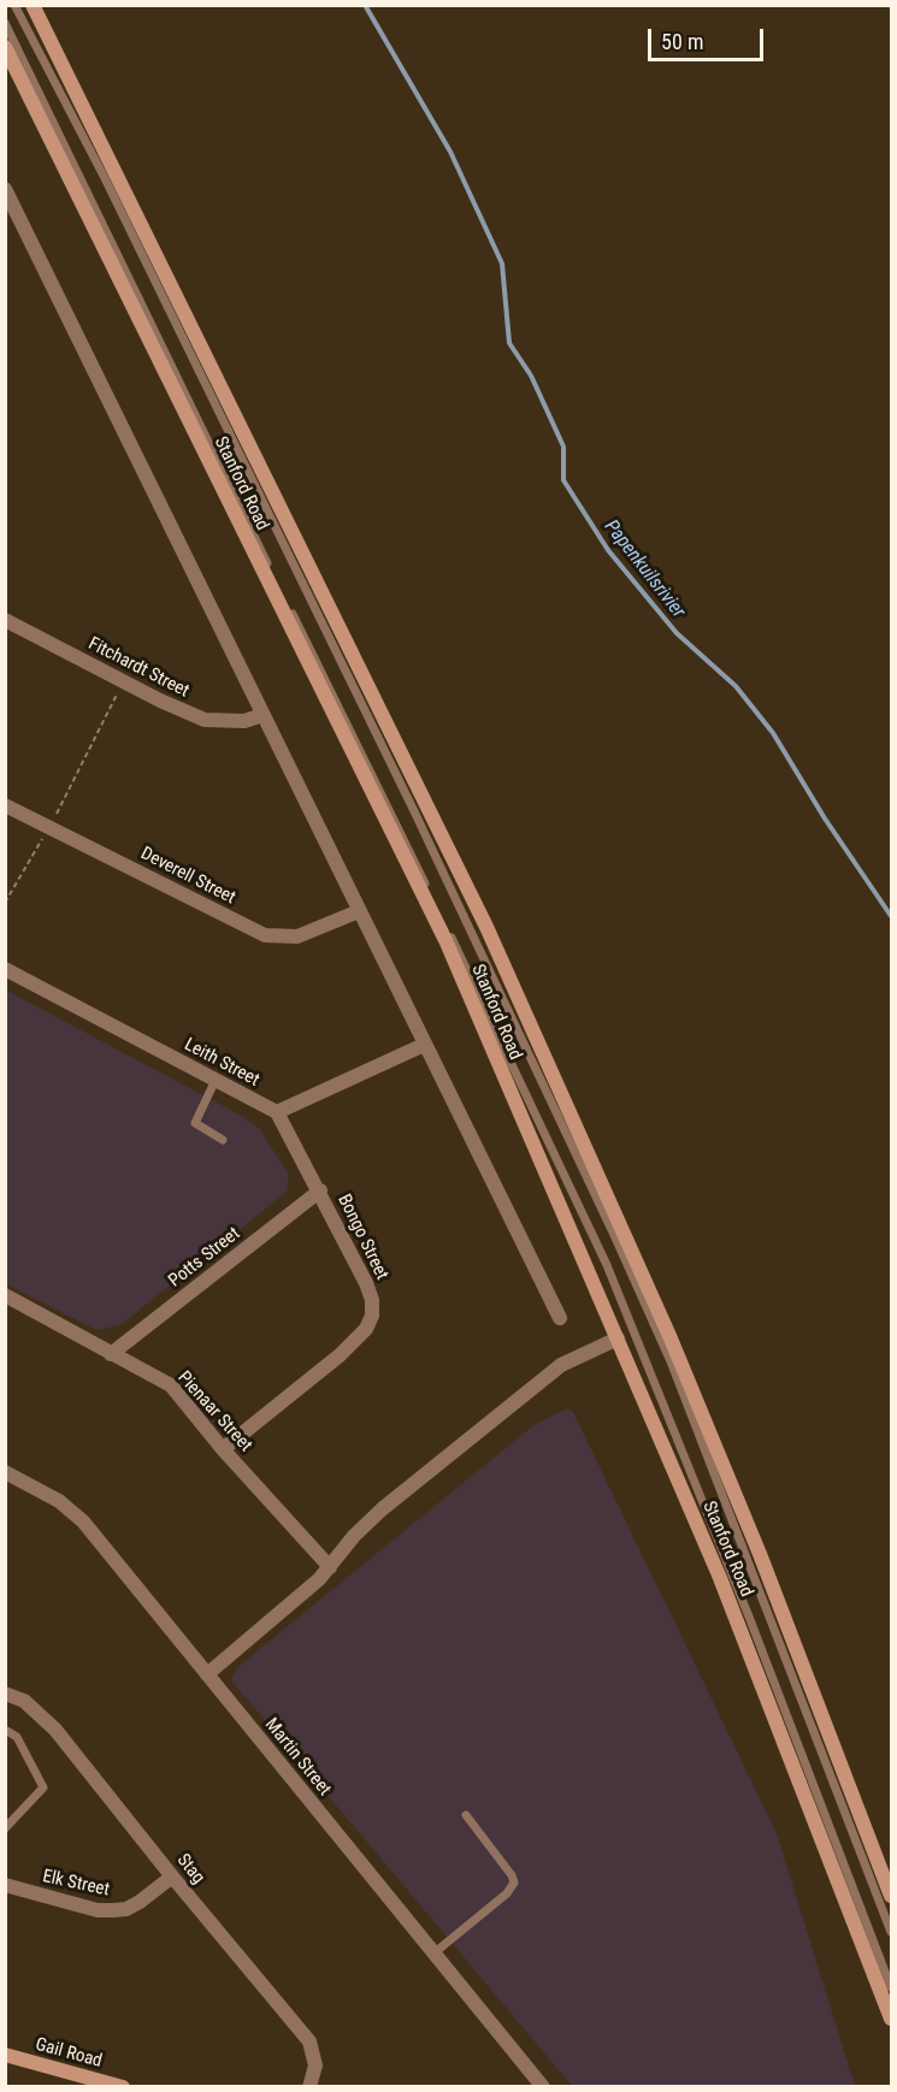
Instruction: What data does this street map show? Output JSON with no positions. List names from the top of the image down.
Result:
{
  "streets": {
    "main road": ["Stanford Road", "Gail Road"],
    "street": [
      "Fitchardt Street",
      "Deverell Street",
      "Leith Street",
      "Bongo Street",
      "Potts Street",
      "Pienaar Street",
      "Martin Street",
      "Stag",
      "Elk Street"
    ]
  },
  "crossings": [
    ["Leith Street", "Bongo Street"],
    ["Bongo Street", "Potts Street"],
    ["Bongo Street", "Pienaar Street"],
    ["Potts Street", "Pienaar Street"],
    ["Stag", "Elk Street"]
  ],
  "water": ["Papenkuilsrivier"],
  "scale_bar": "50 m"
}
